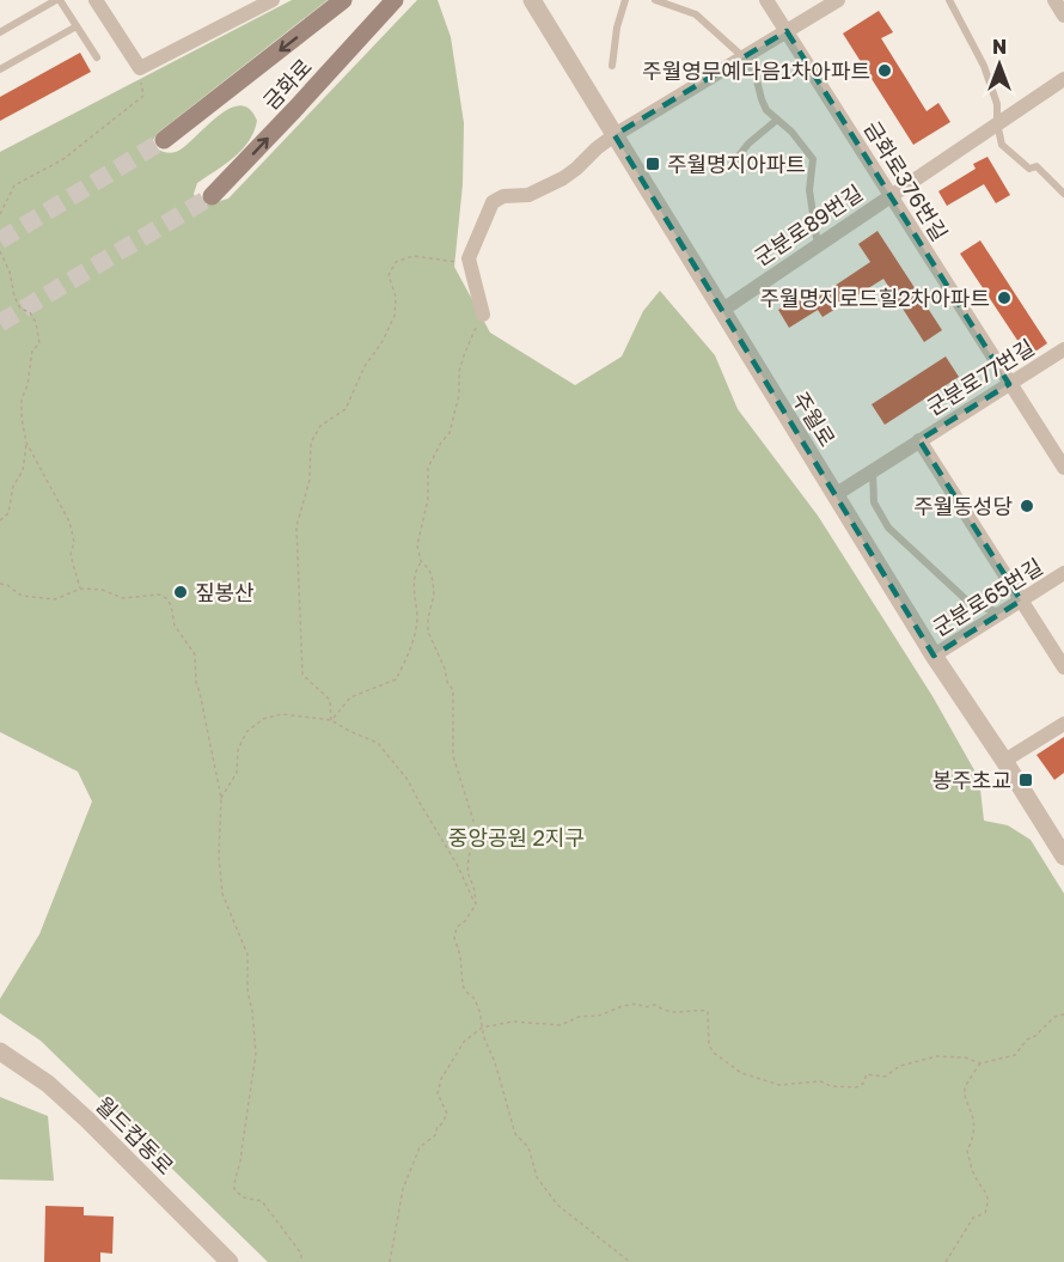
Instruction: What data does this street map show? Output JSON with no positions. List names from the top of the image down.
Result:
{
  "streets": {
    "main road": ["금화로"],
    "street": [
      "금화로376번길",
      "군분로89번길",
      "군분로77번길",
      "주월로",
      "군분로65번길",
      "월드컵동로"
    ]
  },
  "crossings": [
    ["금화로376번길", "군분로89번길"],
    ["금화로376번길", "군분로77번길"],
    ["군분로89번길", "주월로"],
    ["군분로77번길", "주월로"],
    ["군분로77번길", "군분로65번길"],
    ["주월로", "군분로65번길"]
  ],
  "parks": ["중앙공원 2지구"],
  "places": {
    "other": [
      "주월영무예다음1차아파트",
      "주월명지로드힐2차아파트",
      "주월동성당",
      "짚봉산"
    ],
    "transit": ["주월명지아파트", "봉주초교"]
  },
  "north": "top"
}
